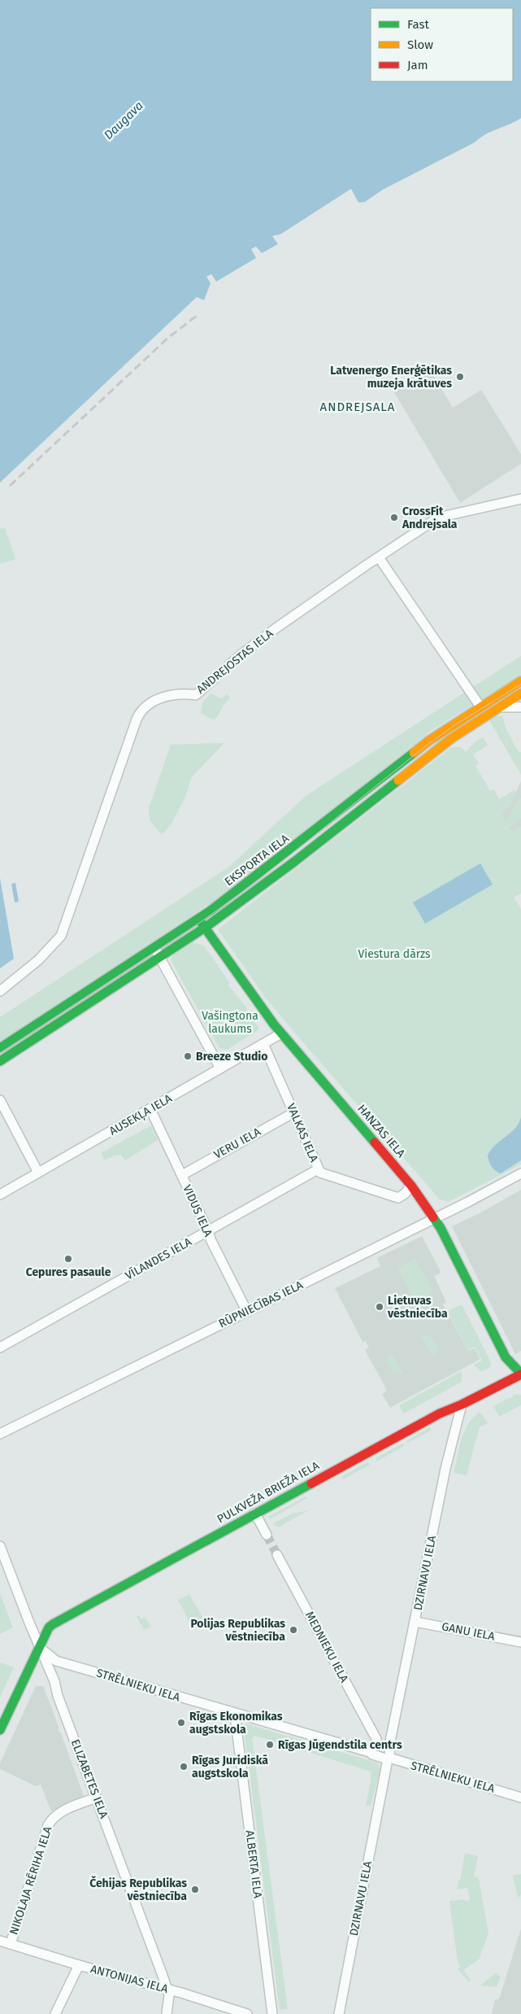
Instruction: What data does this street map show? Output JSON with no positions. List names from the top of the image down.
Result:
{
  "streets": {
    "main road": ["EKSPORTA IELA", "HANZAS IELA", "PULKVEŽA BRIEŽA IELA"],
    "street": [
      "ANDREJOSTAS IELA",
      "AUSEKĻA IELA",
      "VALKAS IELA",
      "VERU IELA",
      "VIDUS IELA",
      "VĪLANDES IELA",
      "RŪPNIECĪBAS IELA",
      "DZIRNAVU IELA",
      "GANU IELA",
      "MEDNIEKU IELA",
      "STRĒLNIEKU IELA",
      "ELIZABETES IELA",
      "ALBERTA IELA",
      "NIKOLAJA RĒRIHA IELA",
      "ANTONIJAS IELA"
    ]
  },
  "crossings": [
    ["EKSPORTA IELA", "HANZAS IELA"],
    ["AUSEKĻA IELA", "HANZAS IELA"],
    ["AUSEKĻA IELA", "VALKAS IELA"],
    ["AUSEKĻA IELA", "VIDUS IELA"],
    ["HANZAS IELA", "VALKAS IELA"],
    ["HANZAS IELA", "RŪPNIECĪBAS IELA"],
    ["HANZAS IELA", "PULKVEŽA BRIEŽA IELA"],
    ["VALKAS IELA", "VERU IELA"],
    ["VALKAS IELA", "VĪLANDES IELA"],
    ["VERU IELA", "VIDUS IELA"],
    ["VIDUS IELA", "VĪLANDES IELA"],
    ["VIDUS IELA", "RŪPNIECĪBAS IELA"],
    ["PULKVEŽA BRIEŽA IELA", "DZIRNAVU IELA"],
    ["PULKVEŽA BRIEŽA IELA", "STRĒLNIEKU IELA"],
    ["PULKVEŽA BRIEŽA IELA", "ELIZABETES IELA"],
    ["DZIRNAVU IELA", "GANU IELA"],
    ["DZIRNAVU IELA", "STRĒLNIEKU IELA"],
    ["STRĒLNIEKU IELA", "ELIZABETES IELA"],
    ["STRĒLNIEKU IELA", "ALBERTA IELA"],
    ["ELIZABETES IELA", "NIKOLAJA RĒRIHA IELA"],
    ["ELIZABETES IELA", "ANTONIJAS IELA"],
    ["NIKOLAJA RĒRIHA IELA", "ANTONIJAS IELA"]
  ],
  "districts": ["ANDREJSALA"],
  "water": ["Daugava"],
  "parks": ["Viestura dārzs", "Vašingtona laukums"],
  "places": [
    "Latvenergo Enerģētikas muzeja krātuves",
    "CrossFit Andrejsala",
    "Breeze Studio",
    "Cepures pasaule",
    "Lietuvas vēstniecība",
    "Polijas Republikas vēstniecība",
    "Rīgas Ekonomikas augstskola",
    "Rīgas Jūgendstila centrs",
    "Rīgas Juridiskā augstskola",
    "Čehijas Republikas vēstniecība"
  ],
  "legend": ["Fast", "Slow", "Jam"]
}
